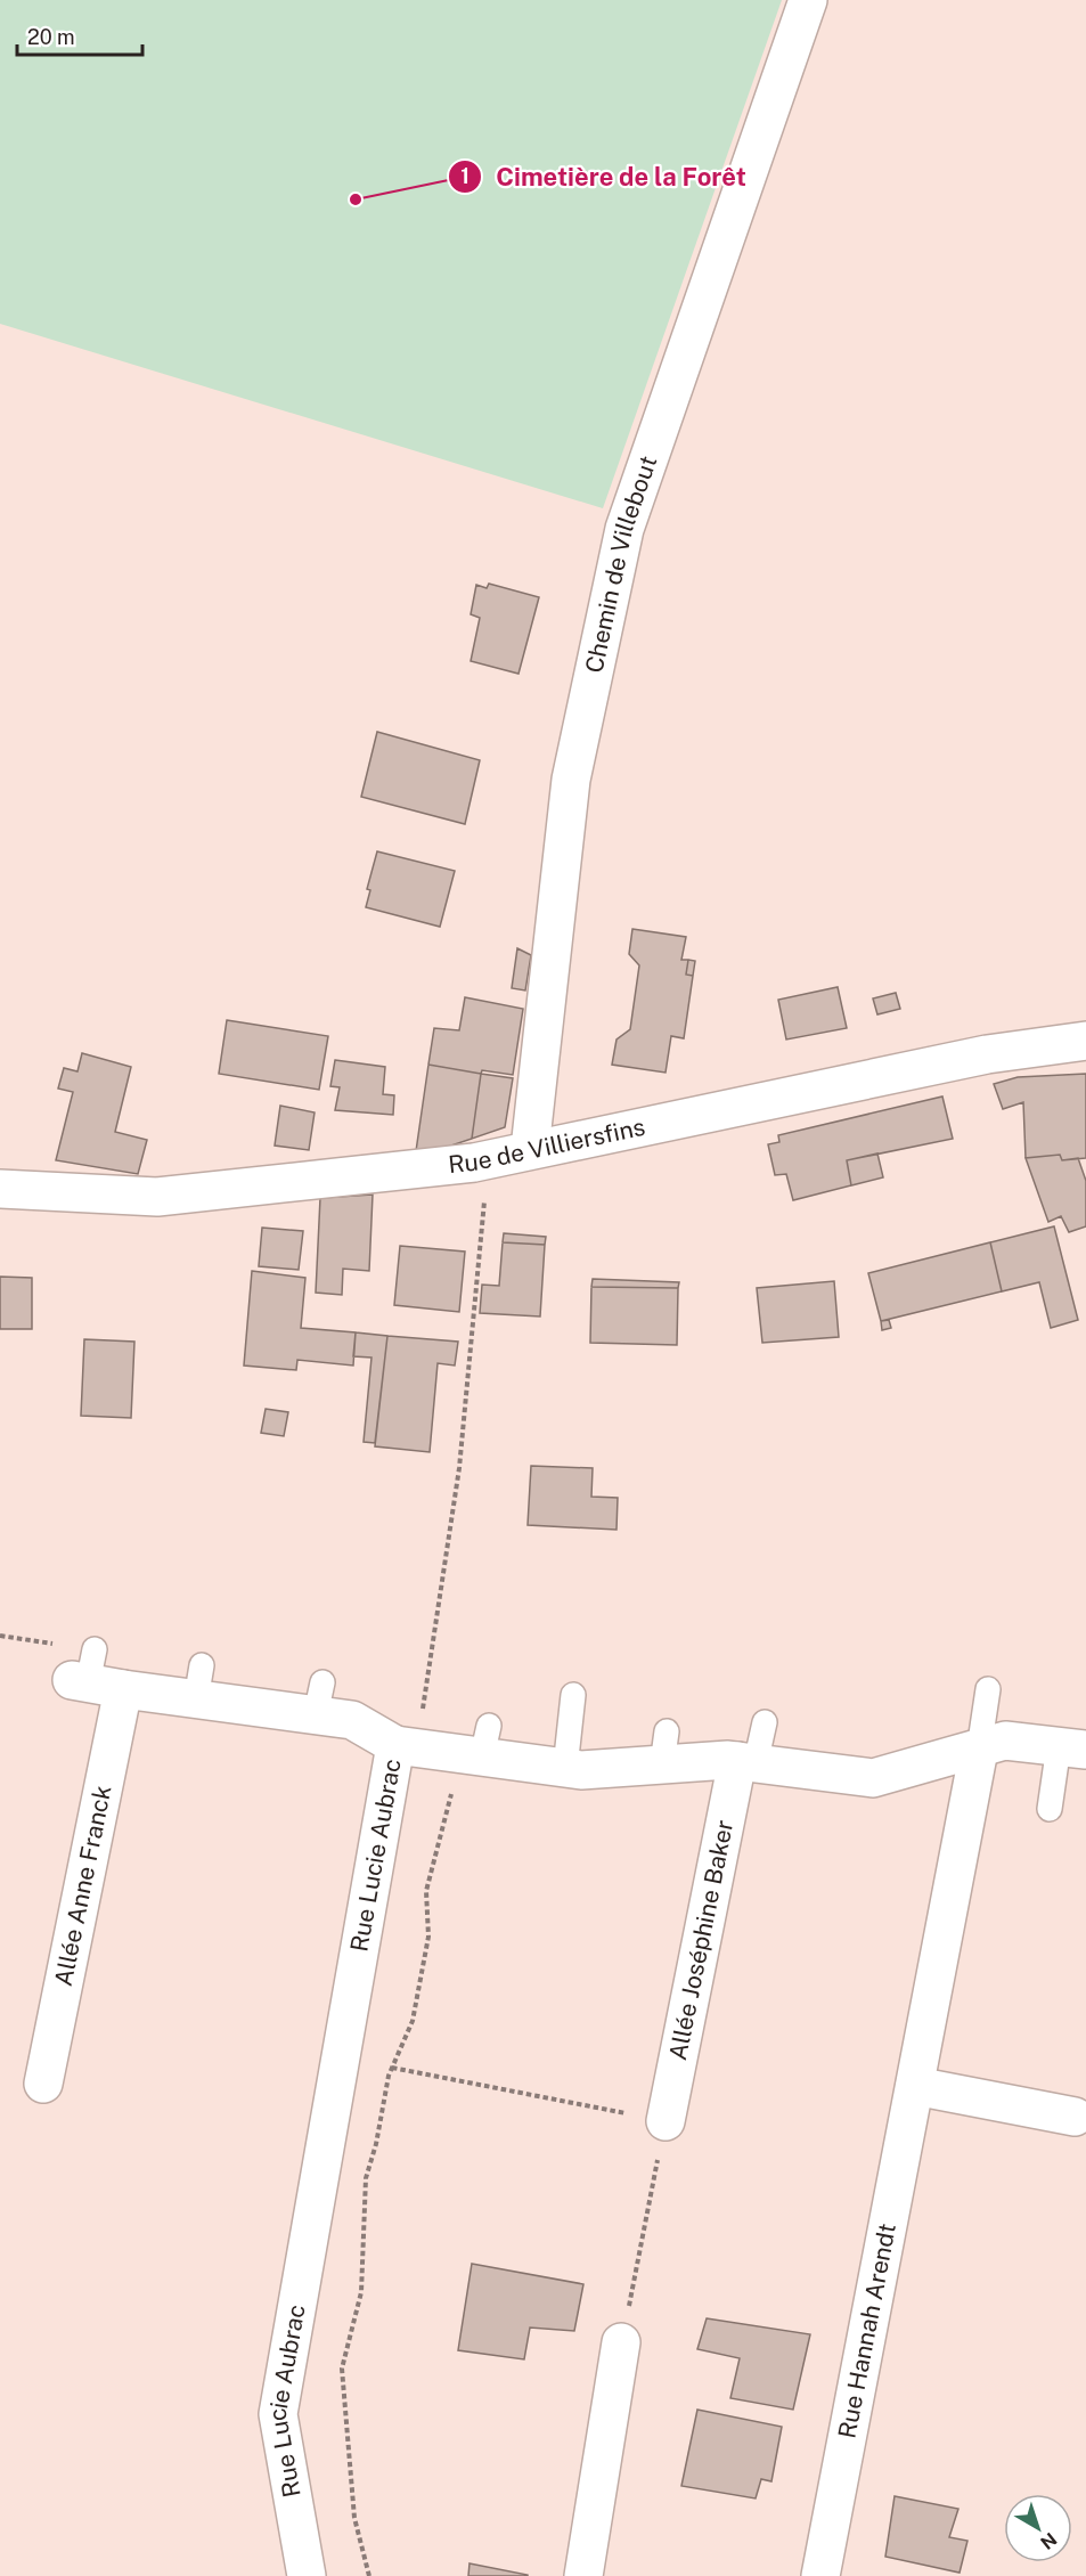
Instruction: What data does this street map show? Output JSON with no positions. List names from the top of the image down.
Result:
{
  "streets": {
    "street": [
      "Chemin de Villebout",
      "Rue de Villiersfins",
      "Rue Lucie Aubrac",
      "Allée Anne Franck",
      "Allée Joséphine Baker",
      "Rue Hannah Arendt"
    ]
  },
  "crossings": [
    ["Chemin de Villebout", "Rue de Villiersfins"],
    ["Rue Lucie Aubrac", "Allée Joséphine Baker"],
    ["Rue Lucie Aubrac", "Rue Hannah Arendt"]
  ],
  "places": ["Cimetière de la Forêt"],
  "scale_bar": "20 m",
  "north": "bottom right"
}
